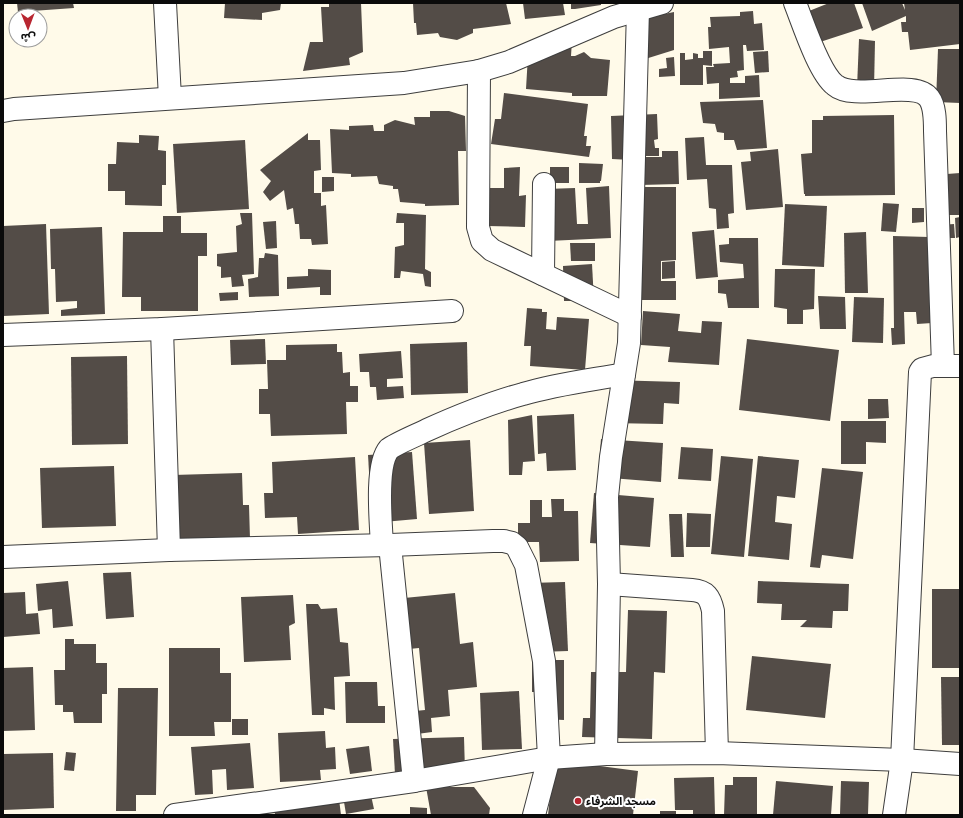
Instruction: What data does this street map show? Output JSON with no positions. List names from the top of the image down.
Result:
{
  "places": ["مسجد الشرفاء"],
  "north": "bottom"
}
